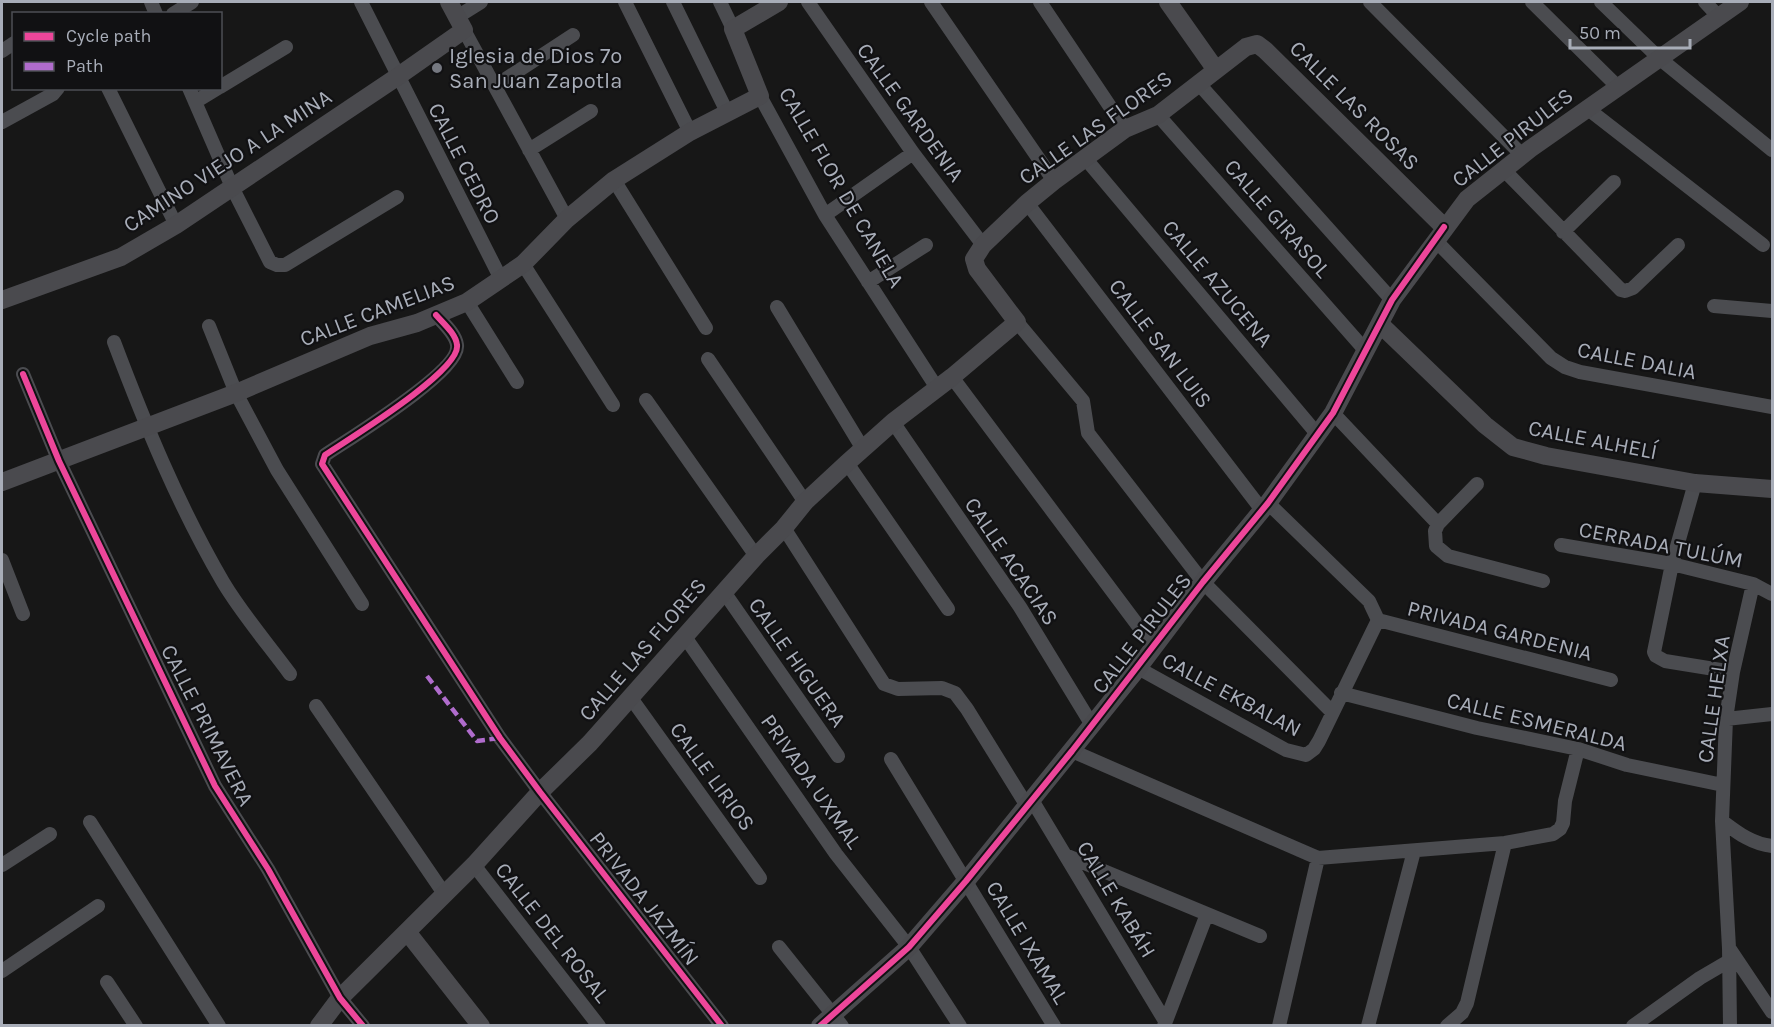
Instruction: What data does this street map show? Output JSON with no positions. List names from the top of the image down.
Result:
{
  "streets": {
    "street": [
      "CALLE LAS ROSAS",
      "CALLE GARDENIA",
      "CALLE LAS FLORES",
      "CALLE PIRULES",
      "CAMINO VIEJO A LA MINA",
      "CALLE CEDRO",
      "CALLE FLOR DE CANELA",
      "CALLE GIRASOL",
      "CALLE AZUCENA",
      "CALLE CAMELIAS",
      "CALLE SAN LUIS",
      "CALLE DALIA",
      "CALLE ALHELÍ",
      "CERRADA TULÚM",
      "CALLE ACACIAS",
      "PRIVADA GARDENIA",
      "CALLE HIGUERA",
      "CALLE EKBALAN",
      "CALLE HELXA",
      "CALLE ESMERALDA",
      "CALLE PRIMAVERA",
      "CALLE LIRIOS",
      "PRIVADA UXMAL",
      "PRIVADA JAZMÍN",
      "CALLE KABÁH",
      "CALLE DEL ROSAL",
      "CALLE IXAMAL"
    ]
  },
  "crossings": [
    ["CALLE LAS ROSAS", "CALLE LAS FLORES"],
    ["CALLE LAS ROSAS", "CALLE PIRULES"],
    ["CALLE LAS ROSAS", "CALLE DALIA"],
    ["CALLE GARDENIA", "CALLE LAS FLORES"],
    ["CALLE LAS FLORES", "CALLE FLOR DE CANELA"],
    ["CALLE LAS FLORES", "CALLE GIRASOL"],
    ["CALLE LAS FLORES", "CALLE AZUCENA"],
    ["CALLE LAS FLORES", "CALLE SAN LUIS"],
    ["CALLE LAS FLORES", "CALLE ACACIAS"],
    ["CALLE LAS FLORES", "CALLE HIGUERA"],
    ["CALLE LAS FLORES", "CALLE PRIMAVERA"],
    ["CALLE LAS FLORES", "CALLE LIRIOS"],
    ["CALLE LAS FLORES", "PRIVADA UXMAL"],
    ["CALLE LAS FLORES", "PRIVADA JAZMÍN"],
    ["CALLE LAS FLORES", "CALLE KABÁH"],
    ["CALLE LAS FLORES", "CALLE DEL ROSAL"],
    ["CALLE PIRULES", "CALLE FLOR DE CANELA"],
    ["CALLE PIRULES", "CALLE GIRASOL"],
    ["CALLE PIRULES", "CALLE AZUCENA"],
    ["CALLE PIRULES", "CALLE SAN LUIS"],
    ["CALLE PIRULES", "CALLE DALIA"],
    ["CALLE PIRULES", "CALLE ALHELÍ"],
    ["CALLE PIRULES", "CALLE ACACIAS"],
    ["CALLE PIRULES", "CALLE EKBALAN"],
    ["CALLE PIRULES", "PRIVADA UXMAL"],
    ["CALLE PIRULES", "CALLE KABÁH"],
    ["CALLE PIRULES", "CALLE IXAMAL"],
    ["CAMINO VIEJO A LA MINA", "CALLE CEDRO"],
    ["CALLE CEDRO", "CALLE CAMELIAS"],
    ["CALLE FLOR DE CANELA", "CALLE CAMELIAS"],
    ["CALLE CAMELIAS", "CALLE PRIMAVERA"],
    ["CALLE CAMELIAS", "PRIVADA JAZMÍN"],
    ["CERRADA TULÚM", "CALLE HELXA"],
    ["CALLE HELXA", "CALLE ESMERALDA"]
  ],
  "places": ["Iglesia de Dios 7o San Juan Zapotla"],
  "legend": ["Cycle path", "Path"],
  "scale_bar": "50 m"
}
